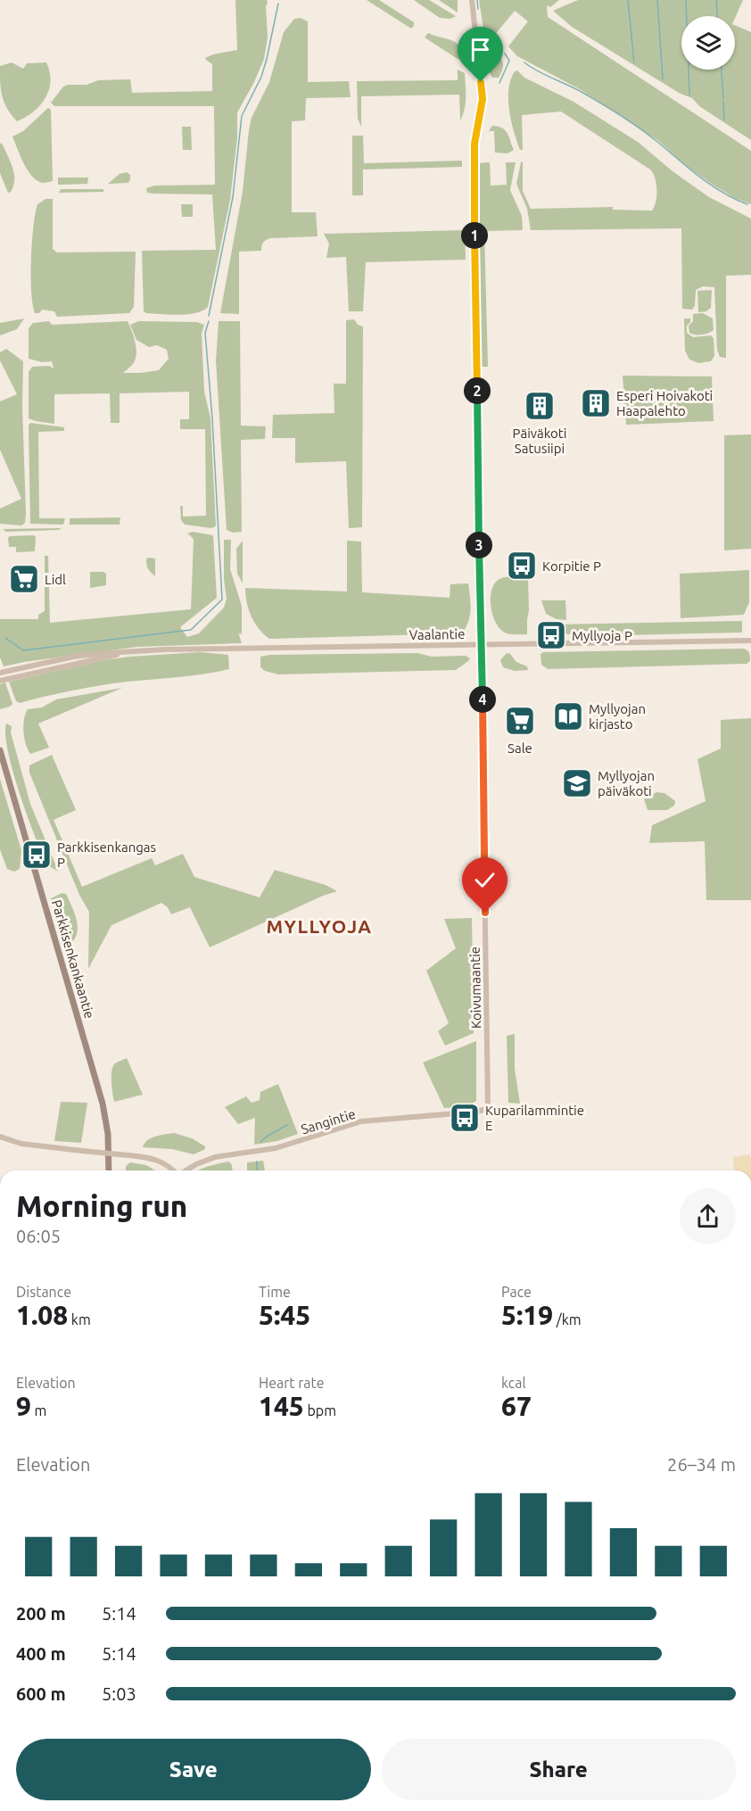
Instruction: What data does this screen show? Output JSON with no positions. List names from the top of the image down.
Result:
{
  "streets": {
    "main road": ["Parkkisenkankaantie"],
    "street": ["Vaalantie", "Koivumaantie", "Sangintie"]
  },
  "crossings": [
    ["Vaalantie", "Koivumaantie"],
    ["Koivumaantie", "Sangintie"]
  ],
  "districts": ["MYLLYOJA"],
  "places": {
    "building": ["Esperi Hoivakoti Haapalehto", "Päiväkoti Satusiipi"],
    "bus stop": [
      "Korpitie P",
      "Myllyoja P",
      "Parkkisenkangas P",
      "Kuparilammintie E"
    ],
    "supermarket": ["Lidl", "Sale"],
    "library": ["Myllyojan kirjasto"],
    "school or university": ["Myllyojan päiväkoti"]
  },
  "page": {
    "pins": [
      "1",
      "2",
      "3",
      "4"
    ],
    "heading": ["Morning run", "06:05"],
    "stats": [
      ["Distance", "1.08 km"],
      ["Time", "5:45"],
      ["Pace", "5:19 /km"],
      ["Elevation", "9 m"],
      ["Heart rate", "145 bpm"],
      ["kcal", "67"]
    ],
    "chart": ["Elevation", "26–34 m"],
    "list": [
      {
        "name": "200 m",
        "note": "5:14"
      },
      {
        "name": "400 m",
        "note": "5:14"
      },
      {
        "name": "600 m",
        "note": "5:03"
      }
    ],
    "buttons": ["Save", "Share"]
  }
}
